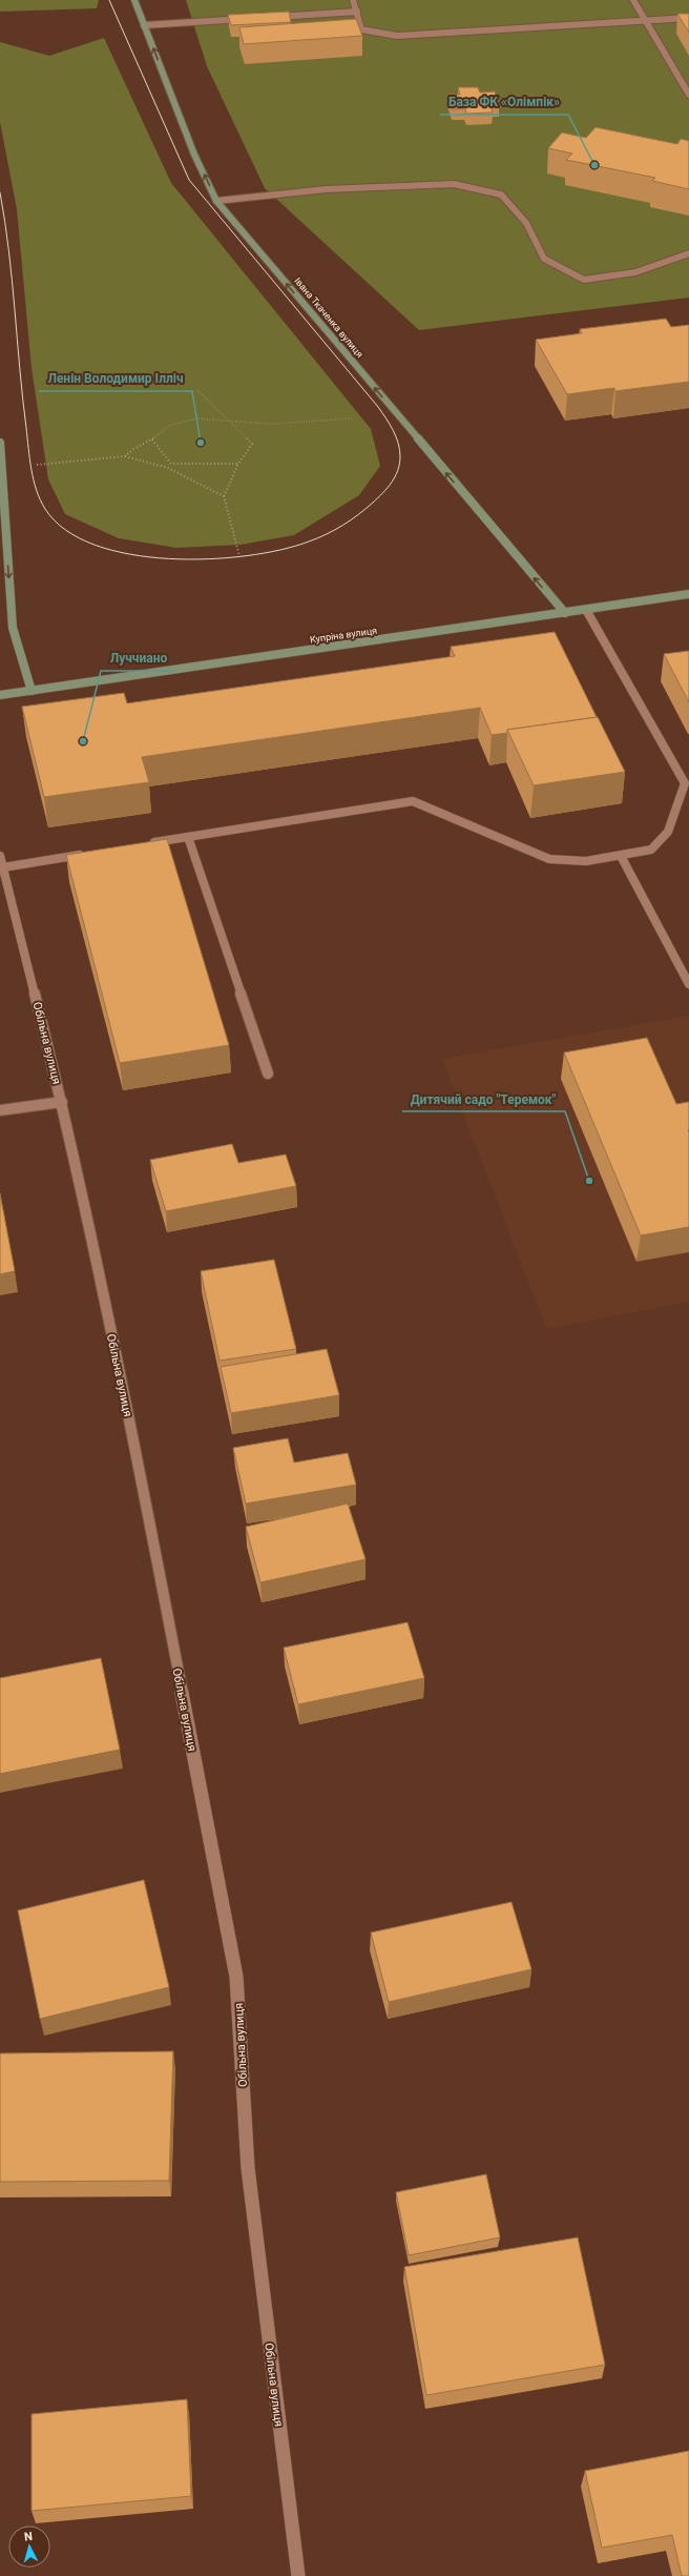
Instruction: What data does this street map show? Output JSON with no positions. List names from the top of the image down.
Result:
{
  "streets": {
    "main road": ["Івана Ткаченка вулиця", "Купріна вулиця"],
    "street": ["Обільна вулиця"]
  },
  "crossings": [
    ["Івана Ткаченка вулиця", "Купріна вулиця"]
  ],
  "one_way": ["Івана Ткаченка вулиця"],
  "places": [
    "База ФК «Олімпік»",
    "Ленін Володимир Ілліч",
    "Луччиано",
    "Дитячий садо \"Теремок\""
  ],
  "north": "top"
}
